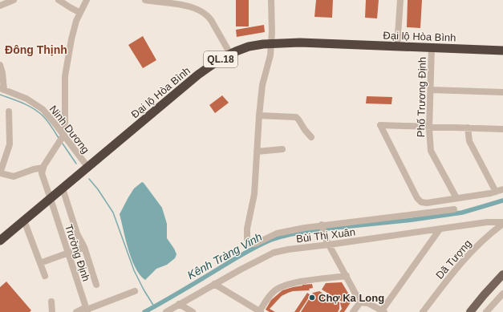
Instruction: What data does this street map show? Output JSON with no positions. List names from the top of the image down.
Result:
{
  "streets": {
    "highway": ["Đại lộ Hòa Bình", "QL.18"],
    "street": [
      "Phố Trương Định",
      "Ninh Dương",
      "Bùi Thị Xuân",
      "Trường Định",
      "Dã Tượng"
    ]
  },
  "crossings": [
    ["Đại lộ Hòa Bình", "Phố Trương Định"],
    ["Đại lộ Hòa Bình", "Ninh Dương"],
    ["Đại lộ Hòa Bình", "Trường Định"],
    ["Bùi Thị Xuân", "Dã Tượng"]
  ],
  "districts": ["Đông Thịnh"],
  "water": ["Kênh Tràng Vinh"],
  "places": ["Chợ Ka Long"]
}
